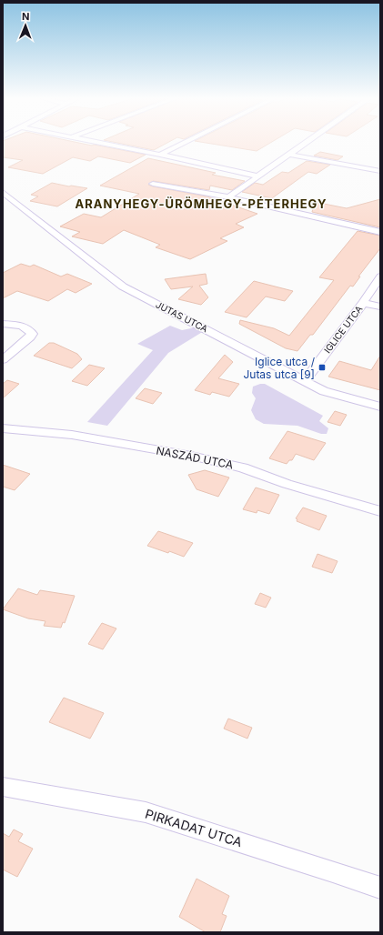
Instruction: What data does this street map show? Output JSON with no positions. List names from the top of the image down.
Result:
{
  "streets": {
    "street": [
      "JUTAS UTCA",
      "IGLICE UTCA",
      "NASZÁD UTCA",
      "PIRKADAT UTCA"
    ]
  },
  "crossings": [
    ["JUTAS UTCA", "IGLICE UTCA"]
  ],
  "districts": ["ARANYHEGY-ÜRÖMHEGY-PÉTERHEGY"],
  "places": {
    "transit": ["Iglice utca / Jutas utca [9]"]
  },
  "north": "top"
}
